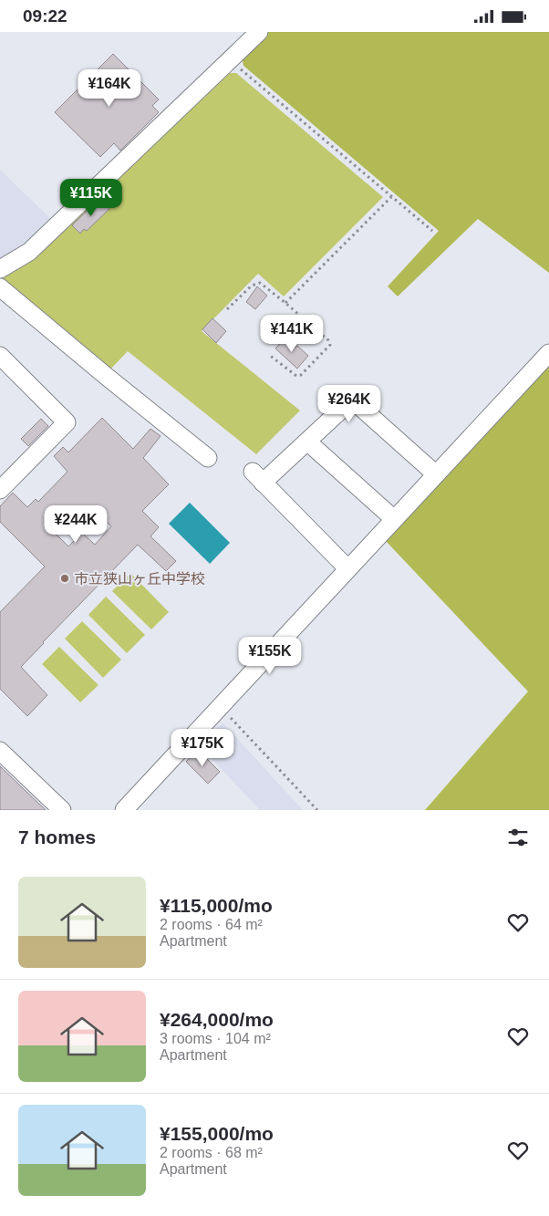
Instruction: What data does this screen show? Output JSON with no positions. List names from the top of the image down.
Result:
{
  "places": ["市立狭山ヶ丘中学校"],
  "page": {
    "status": "09:22",
    "price": [
      "¥164K",
      "¥115K",
      "¥141K",
      "¥264K",
      "¥244K",
      "¥155K",
      "¥175K"
    ],
    "heading": "7 homes",
    "list": [
      {
        "name": "¥115,000/mo",
        "note": "2 rooms · 64 m² · Apartment"
      },
      {
        "name": "¥264,000/mo",
        "note": "3 rooms · 104 m² · Apartment"
      },
      {
        "name": "¥155,000/mo",
        "note": "2 rooms · 68 m² · Apartment"
      }
    ]
  }
}
